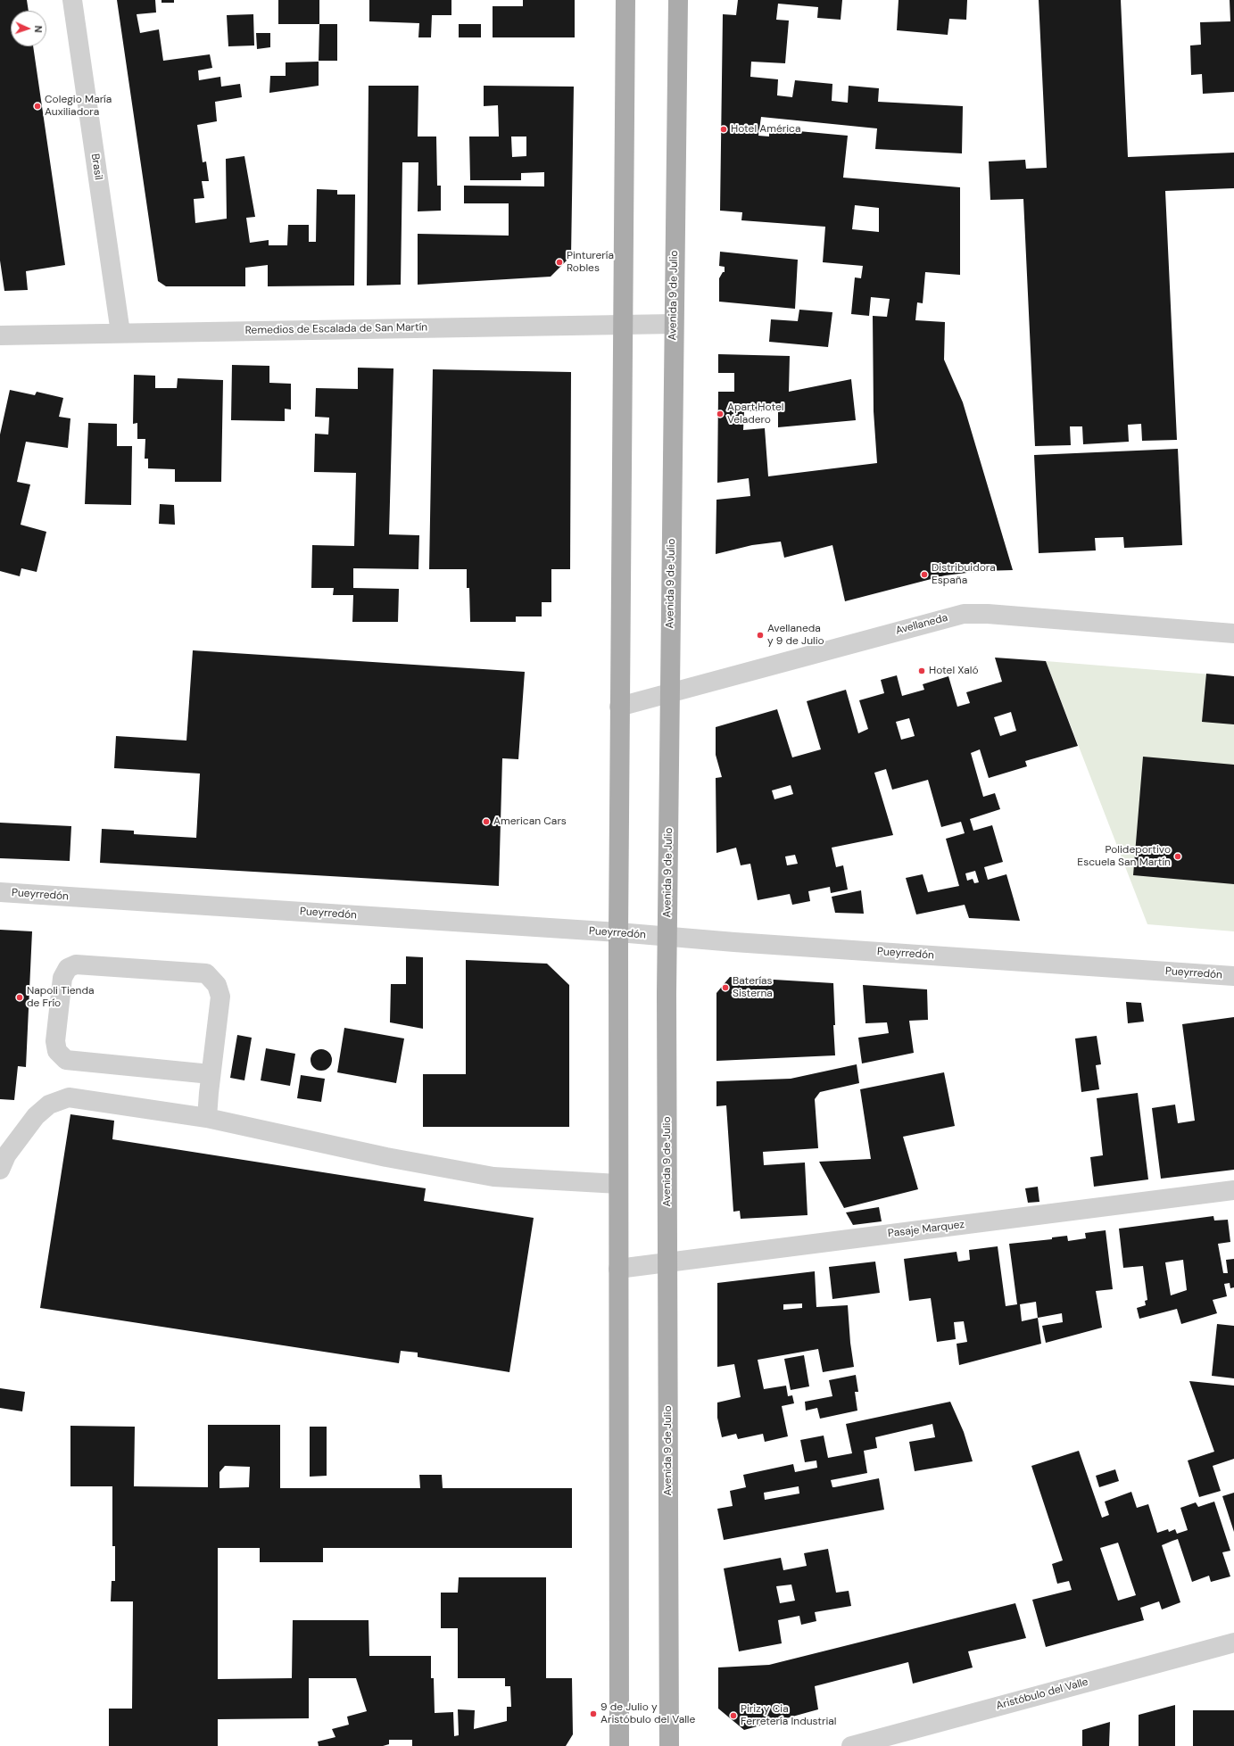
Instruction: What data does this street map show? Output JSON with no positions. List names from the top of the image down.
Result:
{
  "streets": {
    "main road": ["Avenida 9 de Julio"],
    "street": [
      "Brasil",
      "Remedios de Escalada de San Martín",
      "Avellaneda",
      "Pueyrredón",
      "Pasaje Marquez",
      "Aristóbulo del Valle"
    ]
  },
  "crossings": [
    ["Brasil", "Remedios de Escalada de San Martín"],
    ["Avenida 9 de Julio", "Remedios de Escalada de San Martín"],
    ["Avenida 9 de Julio", "Avellaneda"],
    ["Avenida 9 de Julio", "Pueyrredón"],
    ["Avenida 9 de Julio", "Pasaje Marquez"]
  ],
  "places": [
    "Colegio María Auxiliadora",
    "Hotel América",
    "Pinturería Robles",
    "Apart Hotel Veladero",
    "Distribuidora España",
    "Avellaneda y 9 de Julio",
    "Hotel Xaló",
    "American Cars",
    "Polideportivo Escuela San Martín",
    "Baterías Sisterna",
    "Napoli Tienda de Frío",
    "9 de Julio y Aristóbulo del Valle",
    "Piriz y Cia Ferretería Industrial"
  ],
  "north": "right"
}
